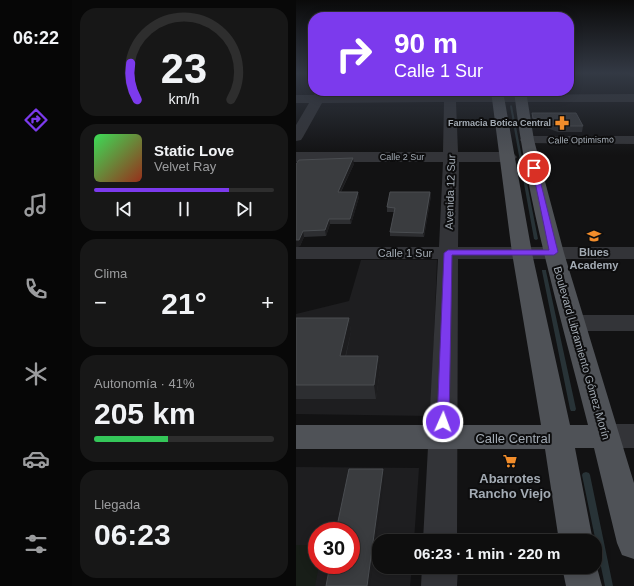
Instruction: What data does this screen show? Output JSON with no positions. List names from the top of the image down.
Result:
{
  "streets": {
    "main road": ["Boulevard Libramiento Gómez Morín", "Calle Central"],
    "street": [
      "Calle Optimismo",
      "Calle 2 Sur",
      "Avenida 12 Sur",
      "Calle 1 Sur"
    ]
  },
  "crossings": [
    ["Calle Optimismo", "Boulevard Libramiento Gómez Morín"],
    ["Calle 2 Sur", "Avenida 12 Sur"],
    ["Avenida 12 Sur", "Calle 1 Sur"],
    ["Avenida 12 Sur", "Calle Central"],
    ["Calle 1 Sur", "Boulevard Libramiento Gómez Morín"],
    ["Boulevard Libramiento Gómez Morín", "Calle Central"]
  ],
  "places": {
    "pharmacy": ["Farmacia Botica Central"],
    "school or university": ["Blues Academy"],
    "supermarket": ["Abarrotes Rancho Viejo"]
  },
  "page": {
    "tabs": "06:22",
    "turn": ["90 m", "Calle 1 Sur"],
    "song": ["Static Love", "Velvet Ray"],
    "tile": [
      "Clima",
      ["Autonomía · 41%", "205 km"],
      ["Llegada", "06:23"]
    ],
    "heat": ["−", "21°", "+"],
    "limit": "30",
    "trip": "06:23 · 1 min · 220 m",
    "gauge": ["23", "km/h"]
  }
}
